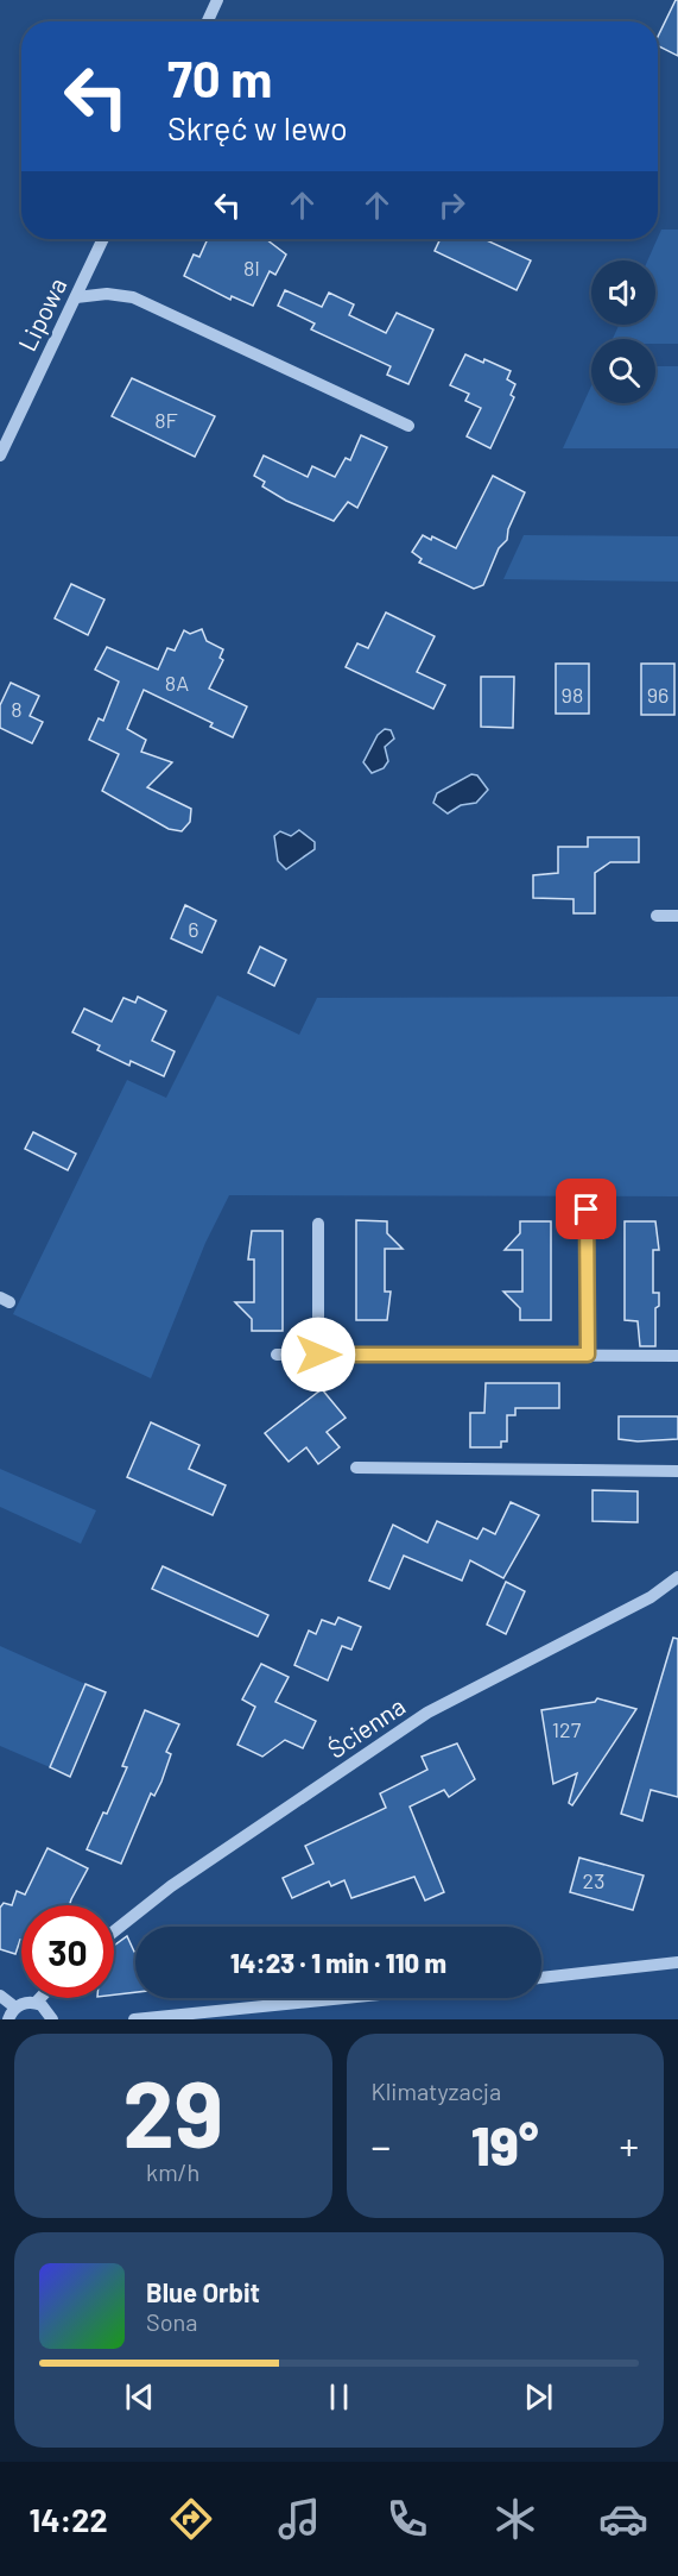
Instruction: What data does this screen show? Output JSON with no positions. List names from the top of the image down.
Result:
{
  "streets": {
    "street": ["Lipowa", "Ścienna"]
  },
  "house_numbers": [
    "8I",
    "8F",
    "8A",
    "98",
    "96",
    "8",
    "6",
    "127",
    "23"
  ],
  "page": {
    "turn": ["70 m", "Skręć w lewo"],
    "limit": "30",
    "trip": "14:23 · 1 min · 110 m",
    "tile": [
      ["29", "km/h"],
      "Klimatyzacja"
    ],
    "heat": ["−", "19°", "+"],
    "song": ["Blue Orbit", "Sona"],
    "tabs": "14:22"
  }
}
